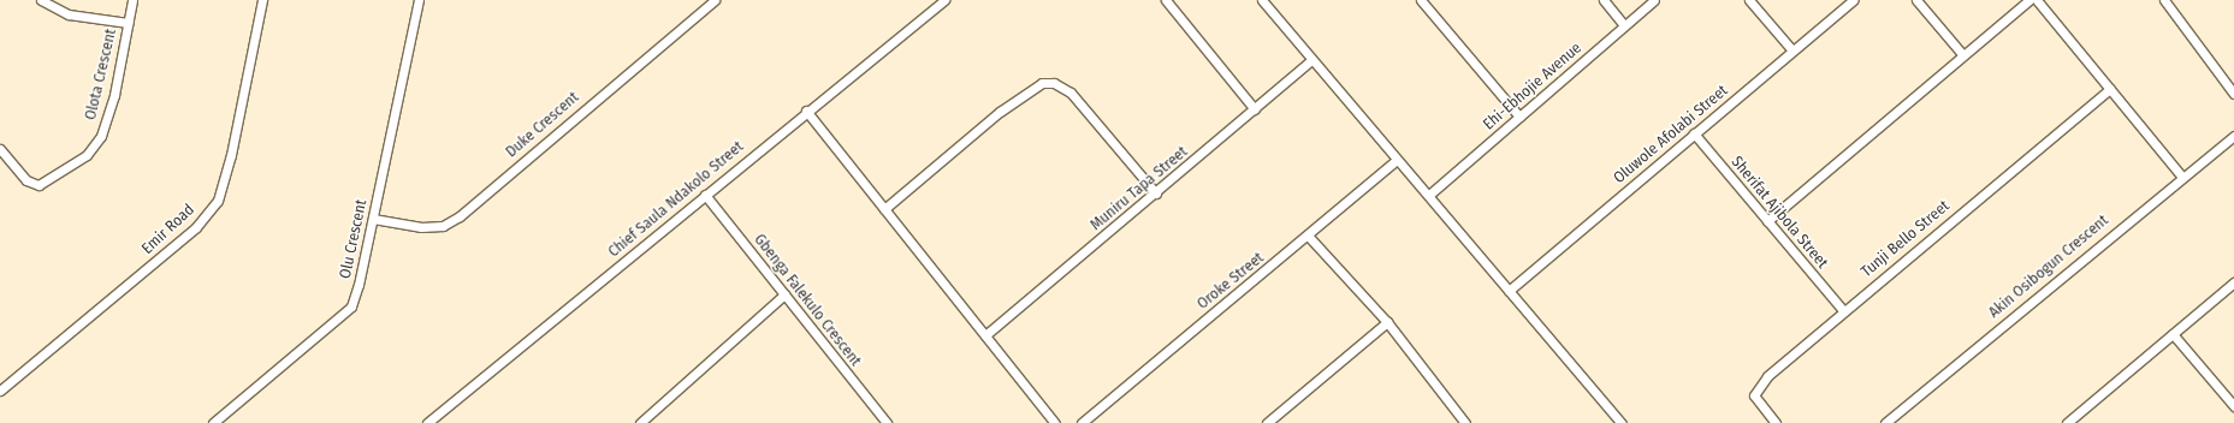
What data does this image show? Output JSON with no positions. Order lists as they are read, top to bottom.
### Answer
{
  "streets": {
    "street": [
      "Olota Crescent",
      "Ehi-Ebhojie Avenue",
      "Duke Crescent",
      "Oluwole Afolabi Street",
      "Muniru Tapa Street",
      "Chief Saula Ndakolo Street",
      "Sherifat Ajibola Street",
      "Emir Road",
      "Olu Crescent",
      "Tunji Bello Street",
      "Akin Osibogun Crescent",
      "Oroke Street",
      "Gbenga Falekulo Crescent"
    ]
  },
  "crossings": [
    ["Duke Crescent", "Olu Crescent"],
    ["Oluwole Afolabi Street", "Sherifat Ajibola Street"],
    ["Chief Saula Ndakolo Street", "Gbenga Falekulo Crescent"],
    ["Sherifat Ajibola Street", "Tunji Bello Street"]
  ]
}
